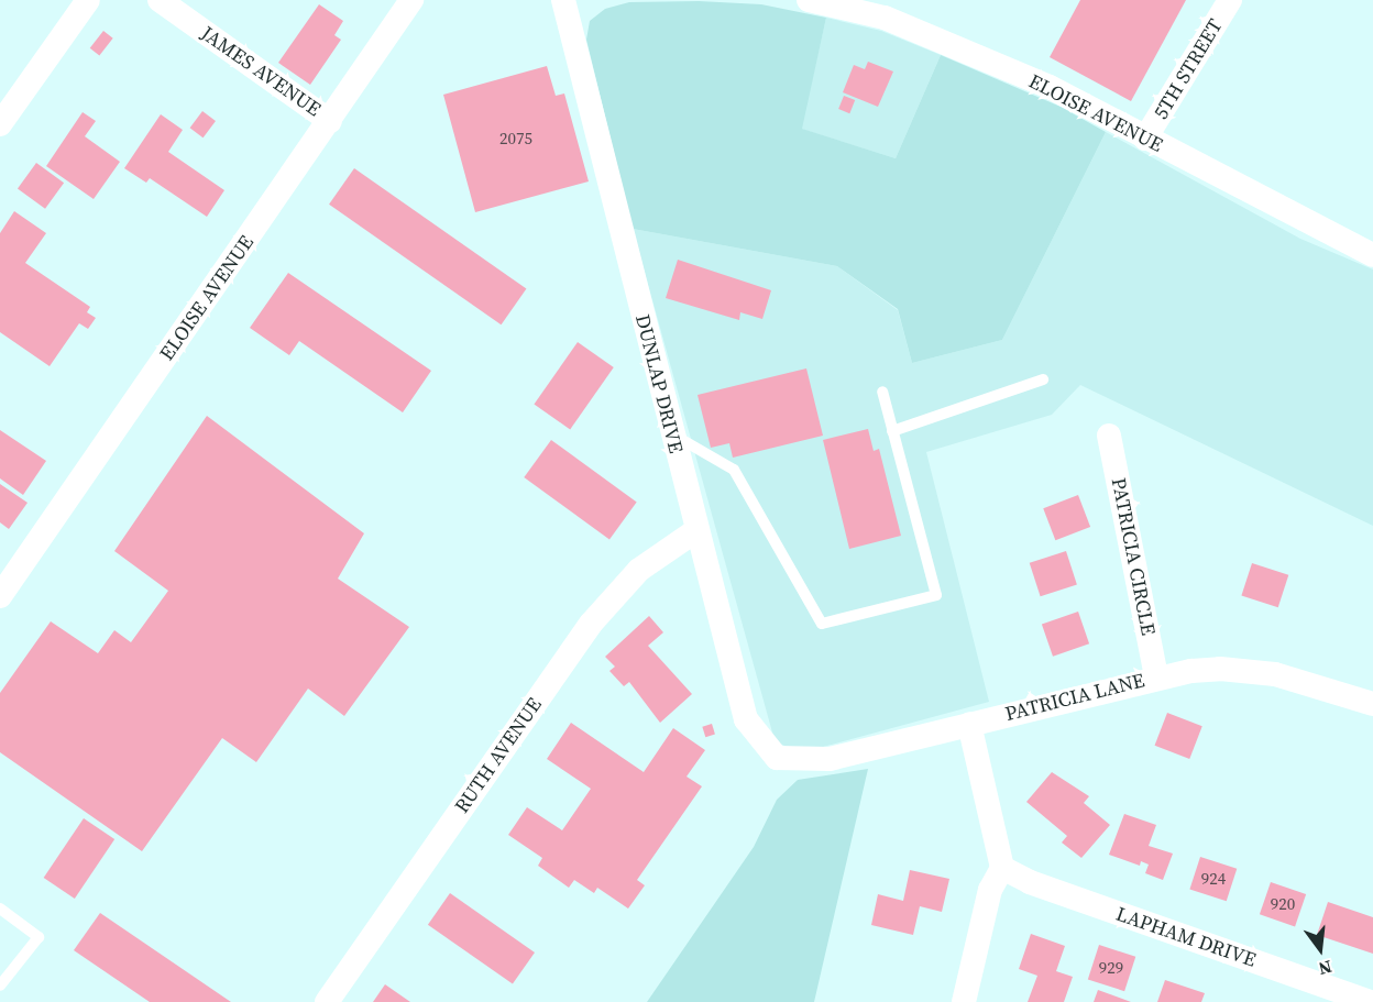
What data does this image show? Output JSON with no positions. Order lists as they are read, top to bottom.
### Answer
{
  "streets": {
    "street": [
      "5TH STREET",
      "JAMES AVENUE",
      "ELOISE AVENUE",
      "DUNLAP DRIVE",
      "PATRICIA CIRCLE",
      "PATRICIA LANE",
      "RUTH AVENUE",
      "LAPHAM DRIVE"
    ]
  },
  "crossings": [
    ["5TH STREET", "ELOISE AVENUE"],
    ["JAMES AVENUE", "ELOISE AVENUE"],
    ["DUNLAP DRIVE", "PATRICIA LANE"],
    ["DUNLAP DRIVE", "RUTH AVENUE"],
    ["PATRICIA CIRCLE", "PATRICIA LANE"]
  ],
  "house_numbers": [
    "2075",
    "924",
    "920",
    "929"
  ],
  "north": "bottom"
}
